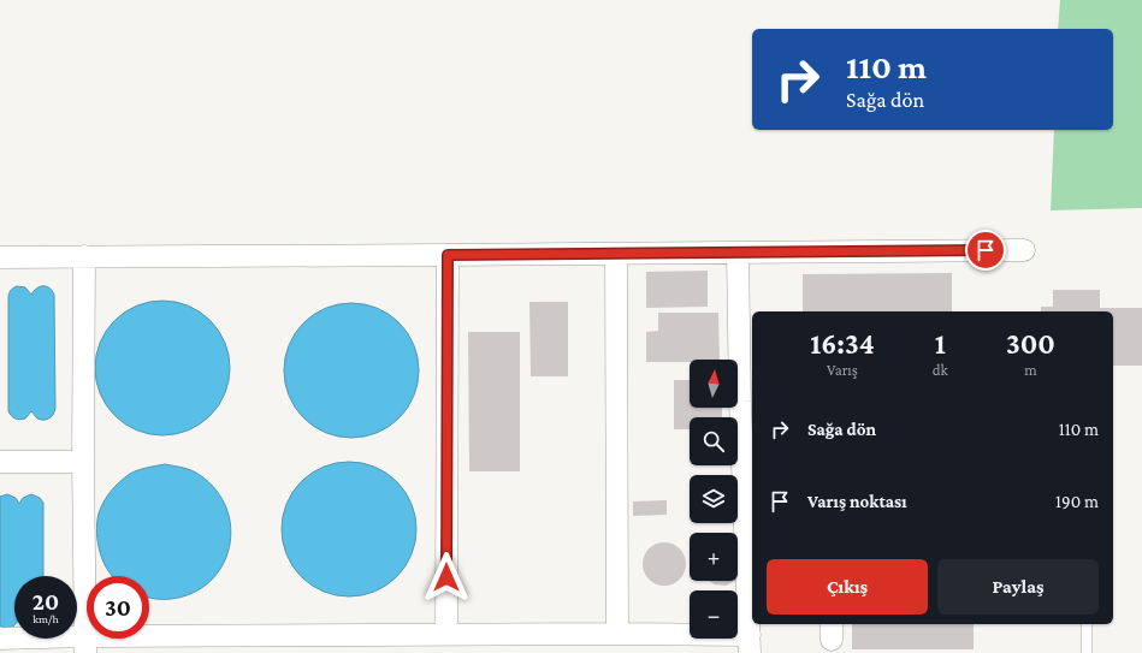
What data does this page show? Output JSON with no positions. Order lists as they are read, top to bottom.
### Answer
{
  "north": "top",
  "page": {
    "turn": ["110 m", "Sağa dön"],
    "eta": [
      "16:34",
      "Varış",
      "1",
      "dk",
      "300",
      "m"
    ],
    "map_buttons": ["+", "−"],
    "list": [
      {
        "name": "Sağa dön",
        "value": "110 m"
      },
      {
        "name": "Varış noktası",
        "value": "190 m"
      }
    ],
    "buttons": ["Çıkış", "Paylaş"],
    "speed": "20 km/h",
    "limit": "30"
  }
}
